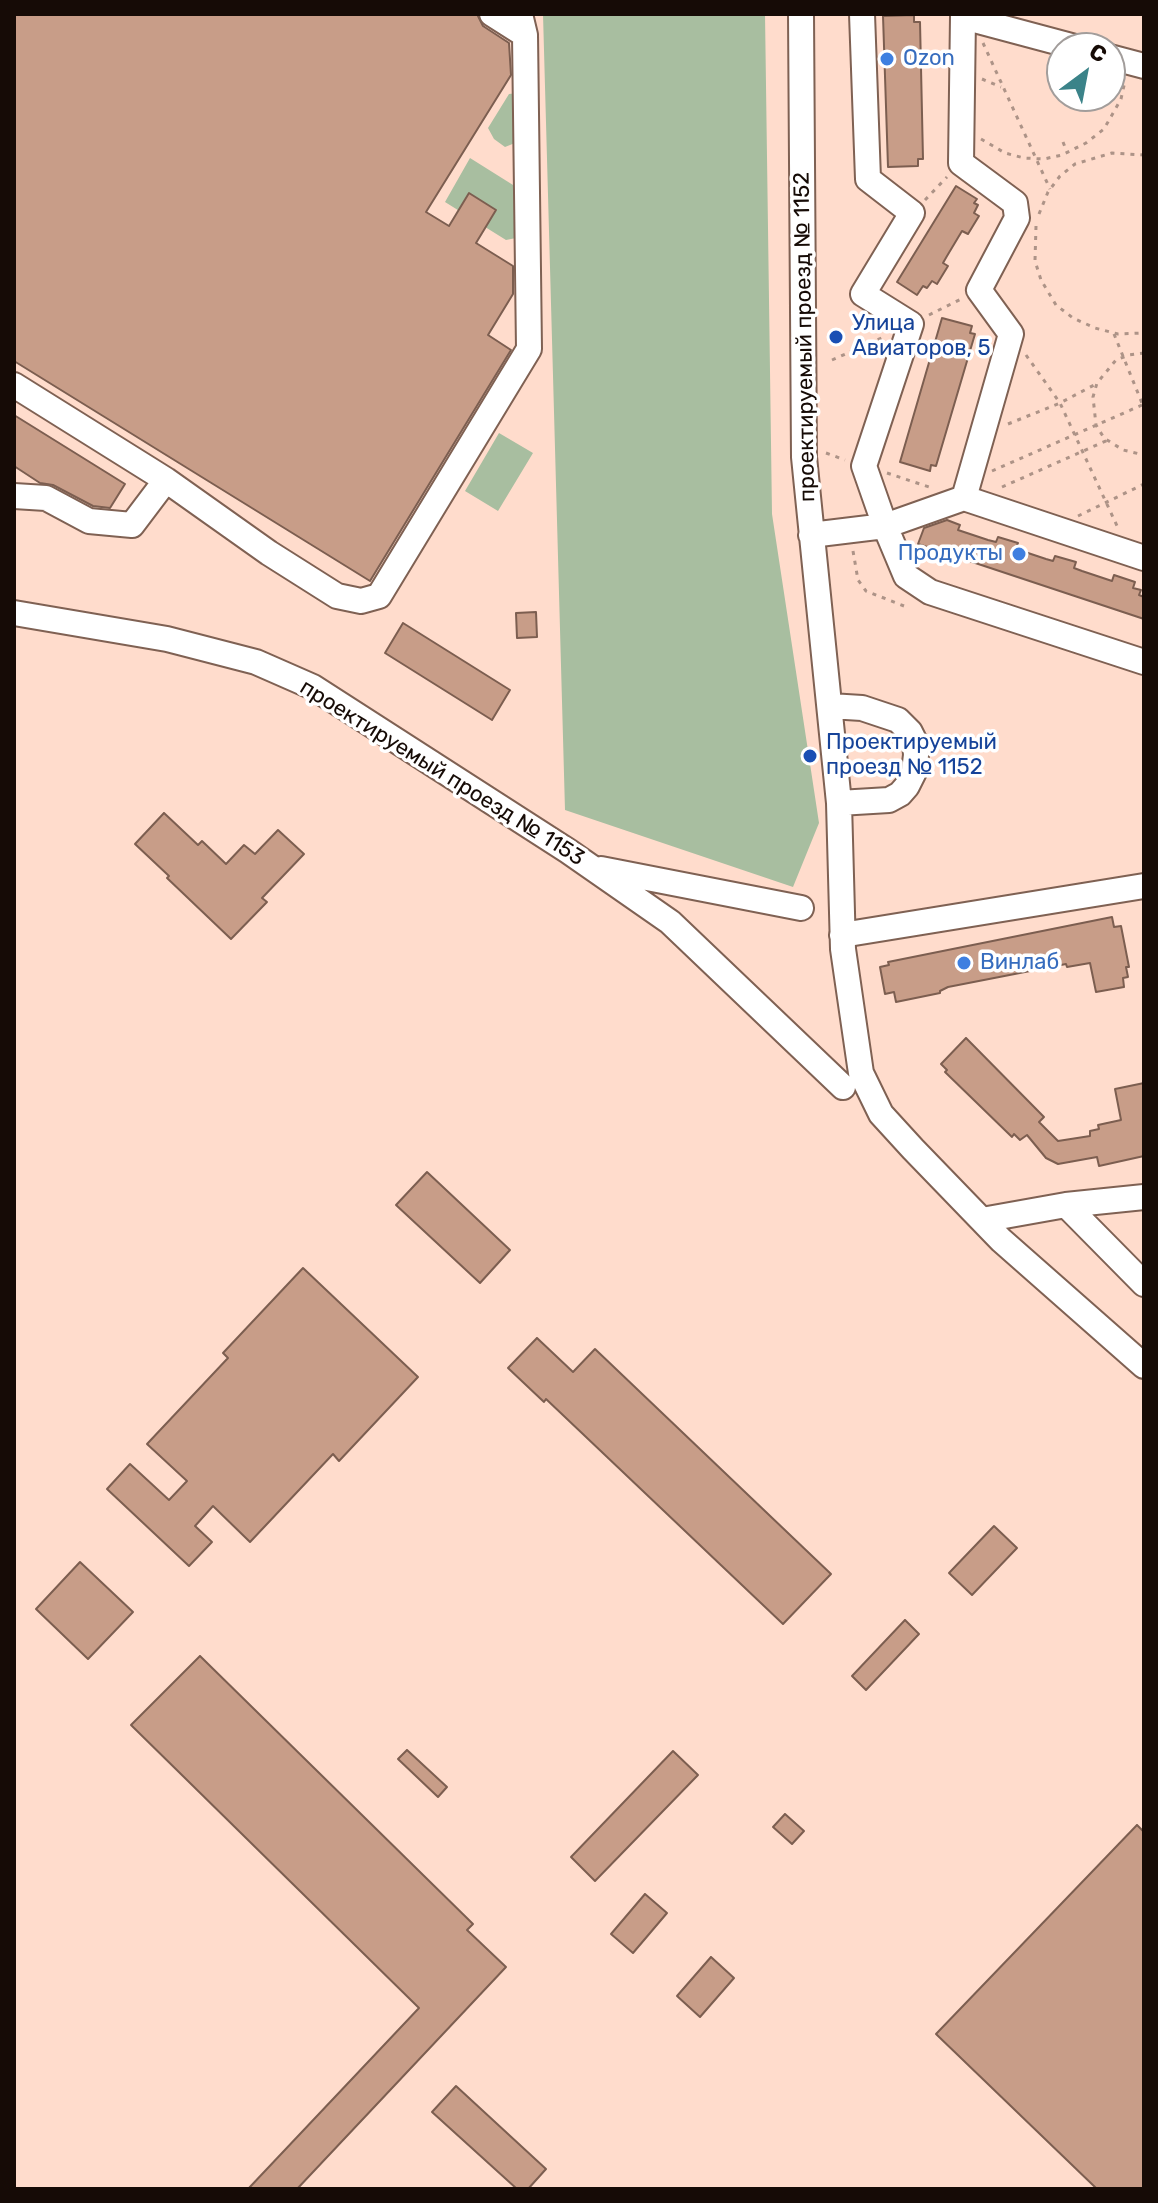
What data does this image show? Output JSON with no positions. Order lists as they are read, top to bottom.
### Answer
{
  "streets": {
    "street": ["проектируемый проезд № 1152", "проектируемый проезд № 1153"]
  },
  "places": [
    "Ozon",
    "Улица Авиаторов, 5",
    "Продукты",
    "Проектируемый проезд № 1152",
    "Винлаб"
  ],
  "north": "top right"
}
